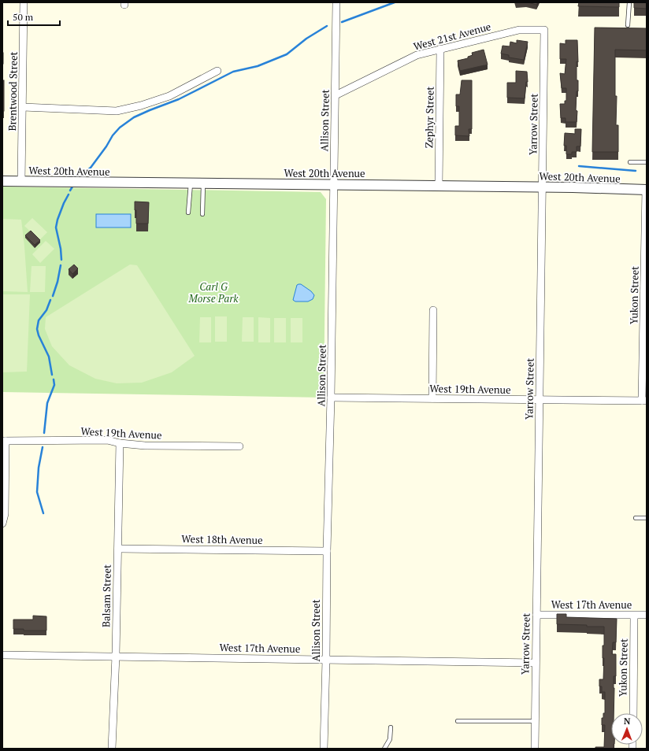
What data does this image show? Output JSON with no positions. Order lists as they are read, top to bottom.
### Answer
{
  "streets": {
    "street": [
      "West 21st Avenue",
      "Brentwood Street",
      "Zephyr Street",
      "Allison Street",
      "Yarrow Street",
      "West 20th Avenue",
      "Yukon Street",
      "West 19th Avenue",
      "West 18th Avenue",
      "Balsam Street",
      "West 17th Avenue"
    ]
  },
  "crossings": [
    ["West 21st Avenue", "Zephyr Street"],
    ["West 21st Avenue", "Allison Street"],
    ["West 21st Avenue", "Yarrow Street"],
    ["Brentwood Street", "West 20th Avenue"],
    ["Zephyr Street", "West 20th Avenue"],
    ["Allison Street", "West 20th Avenue"],
    ["Allison Street", "West 19th Avenue"],
    ["Allison Street", "West 18th Avenue"],
    ["Allison Street", "West 17th Avenue"],
    ["Yarrow Street", "West 20th Avenue"],
    ["Yarrow Street", "West 19th Avenue"],
    ["Yarrow Street", "West 17th Avenue"],
    ["West 20th Avenue", "Yukon Street"],
    ["Yukon Street", "West 19th Avenue"],
    ["Yukon Street", "West 17th Avenue"],
    ["West 19th Avenue", "Balsam Street"],
    ["West 18th Avenue", "Balsam Street"],
    ["Balsam Street", "West 17th Avenue"]
  ],
  "parks": ["Carl G Morse Park"],
  "scale_bar": "50 m",
  "north": "top"
}
